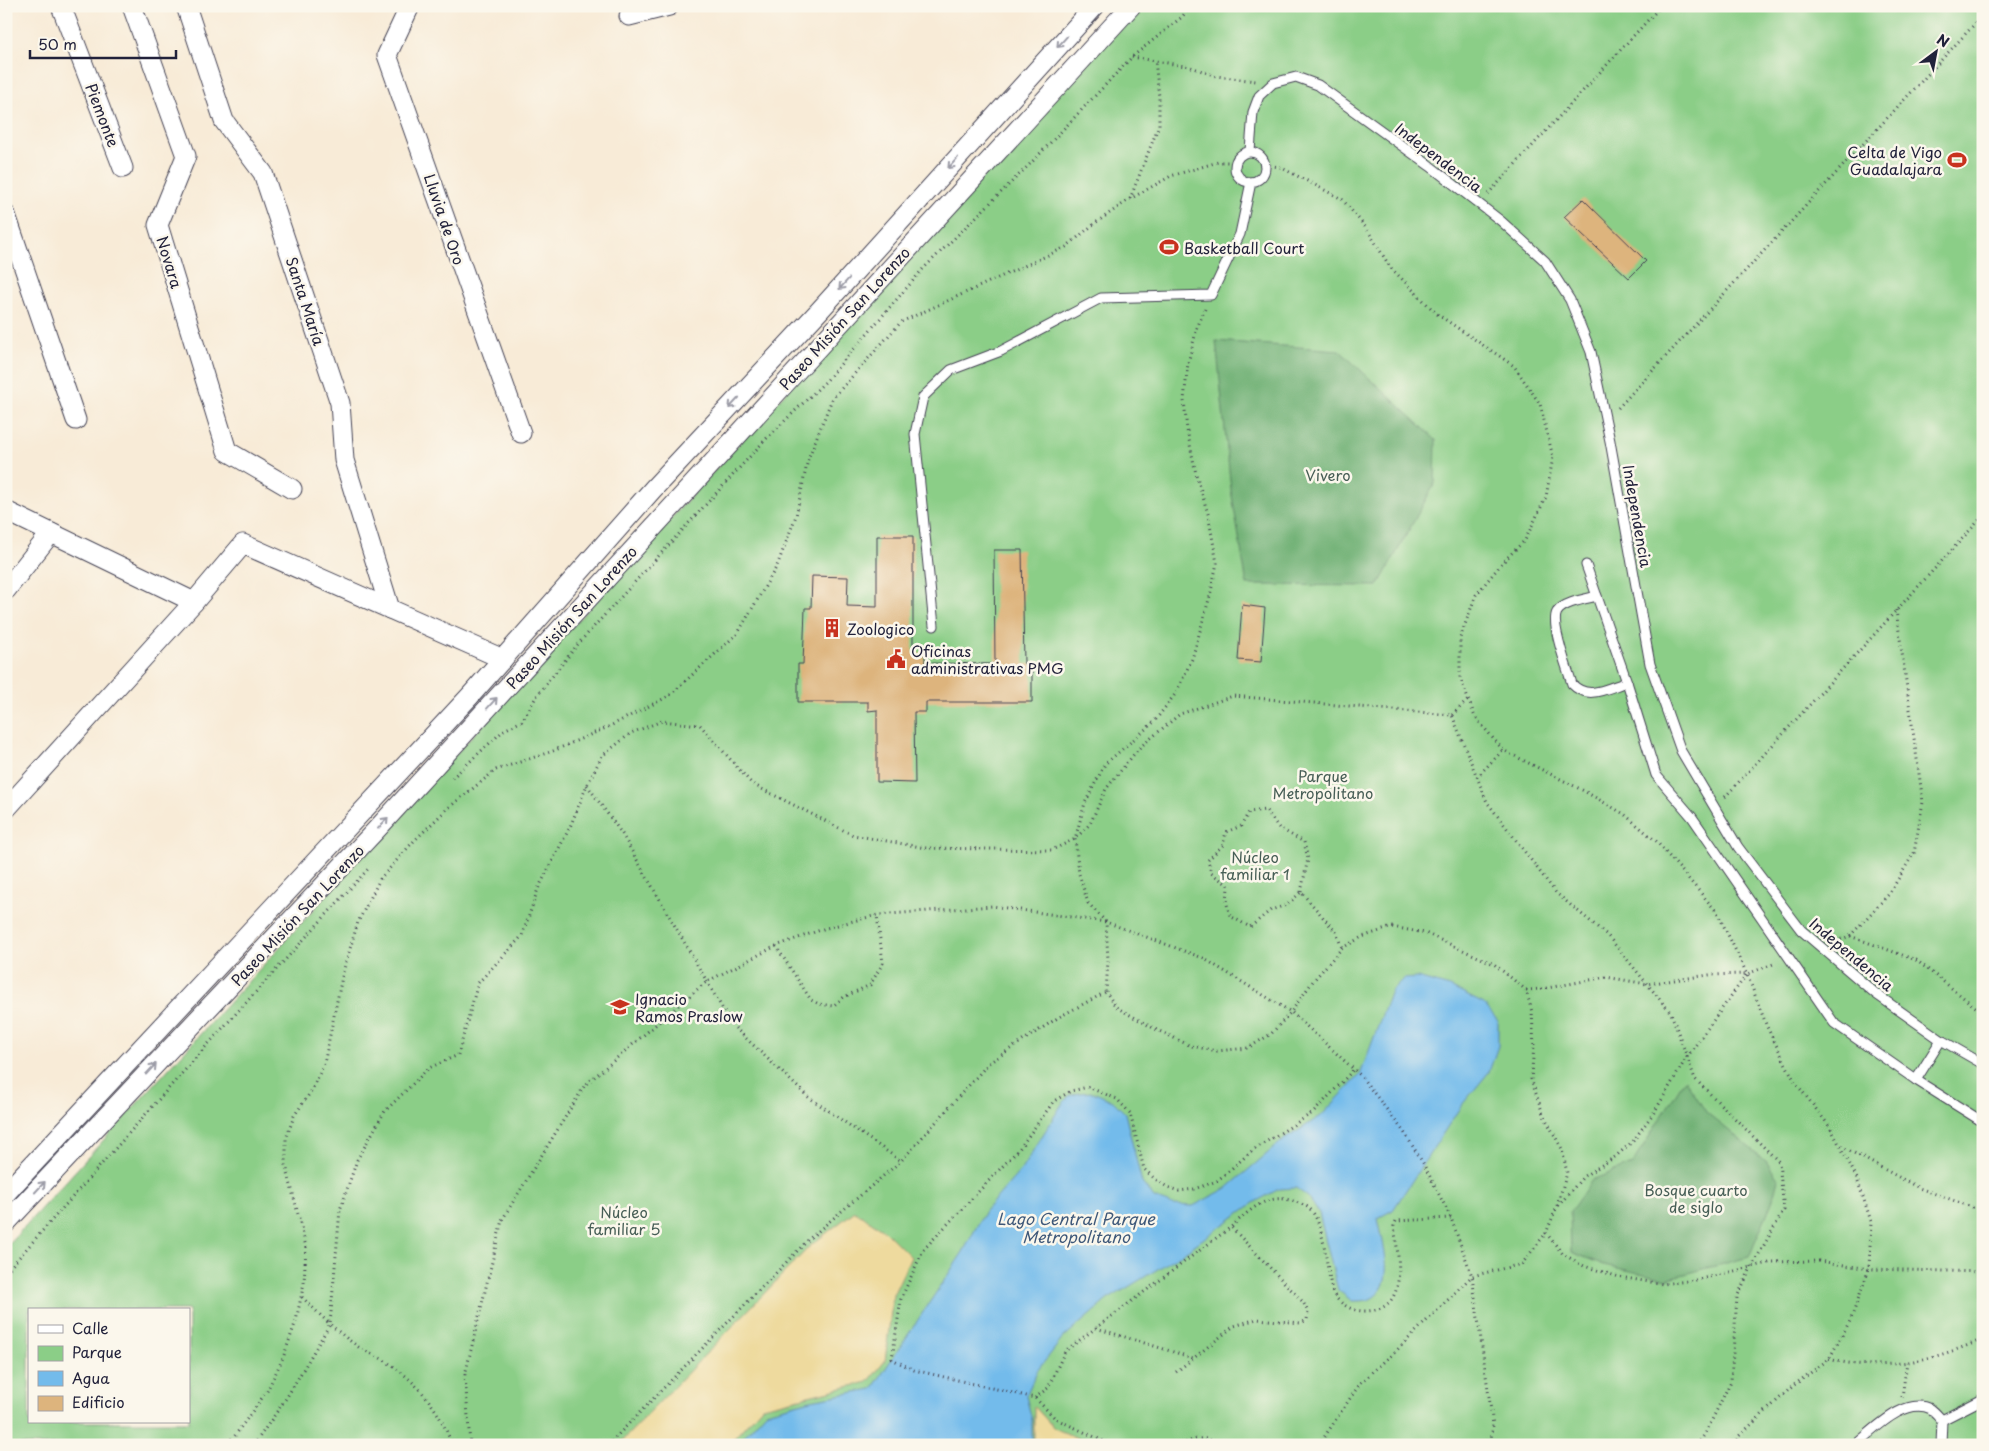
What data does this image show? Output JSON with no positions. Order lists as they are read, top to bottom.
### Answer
{
  "streets": {
    "street": [
      "Piemonte",
      "Lluvia de Oro",
      "Novara",
      "Santa María",
      "Paseo Misión San Lorenzo"
    ],
    "lane": ["Independencia"]
  },
  "water": ["Lago Central Parque Metropolitano"],
  "parks": [
    "Vivero",
    "Parque Metropolitano",
    "Núcleo familiar 1",
    "Bosque cuarto de siglo",
    "Núcleo familiar 5"
  ],
  "places": {
    "sports": ["Celta de Vigo Guadalajara", "Basketball Court"],
    "building": ["Zoologico"],
    "public building": ["Oficinas administrativas PMG"],
    "school or university": ["Ignacio Ramos Praslow"]
  },
  "legend": [
    "Calle",
    "Parque",
    "Agua",
    "Edificio"
  ],
  "scale_bar": "50 m",
  "north": "top right"
}
